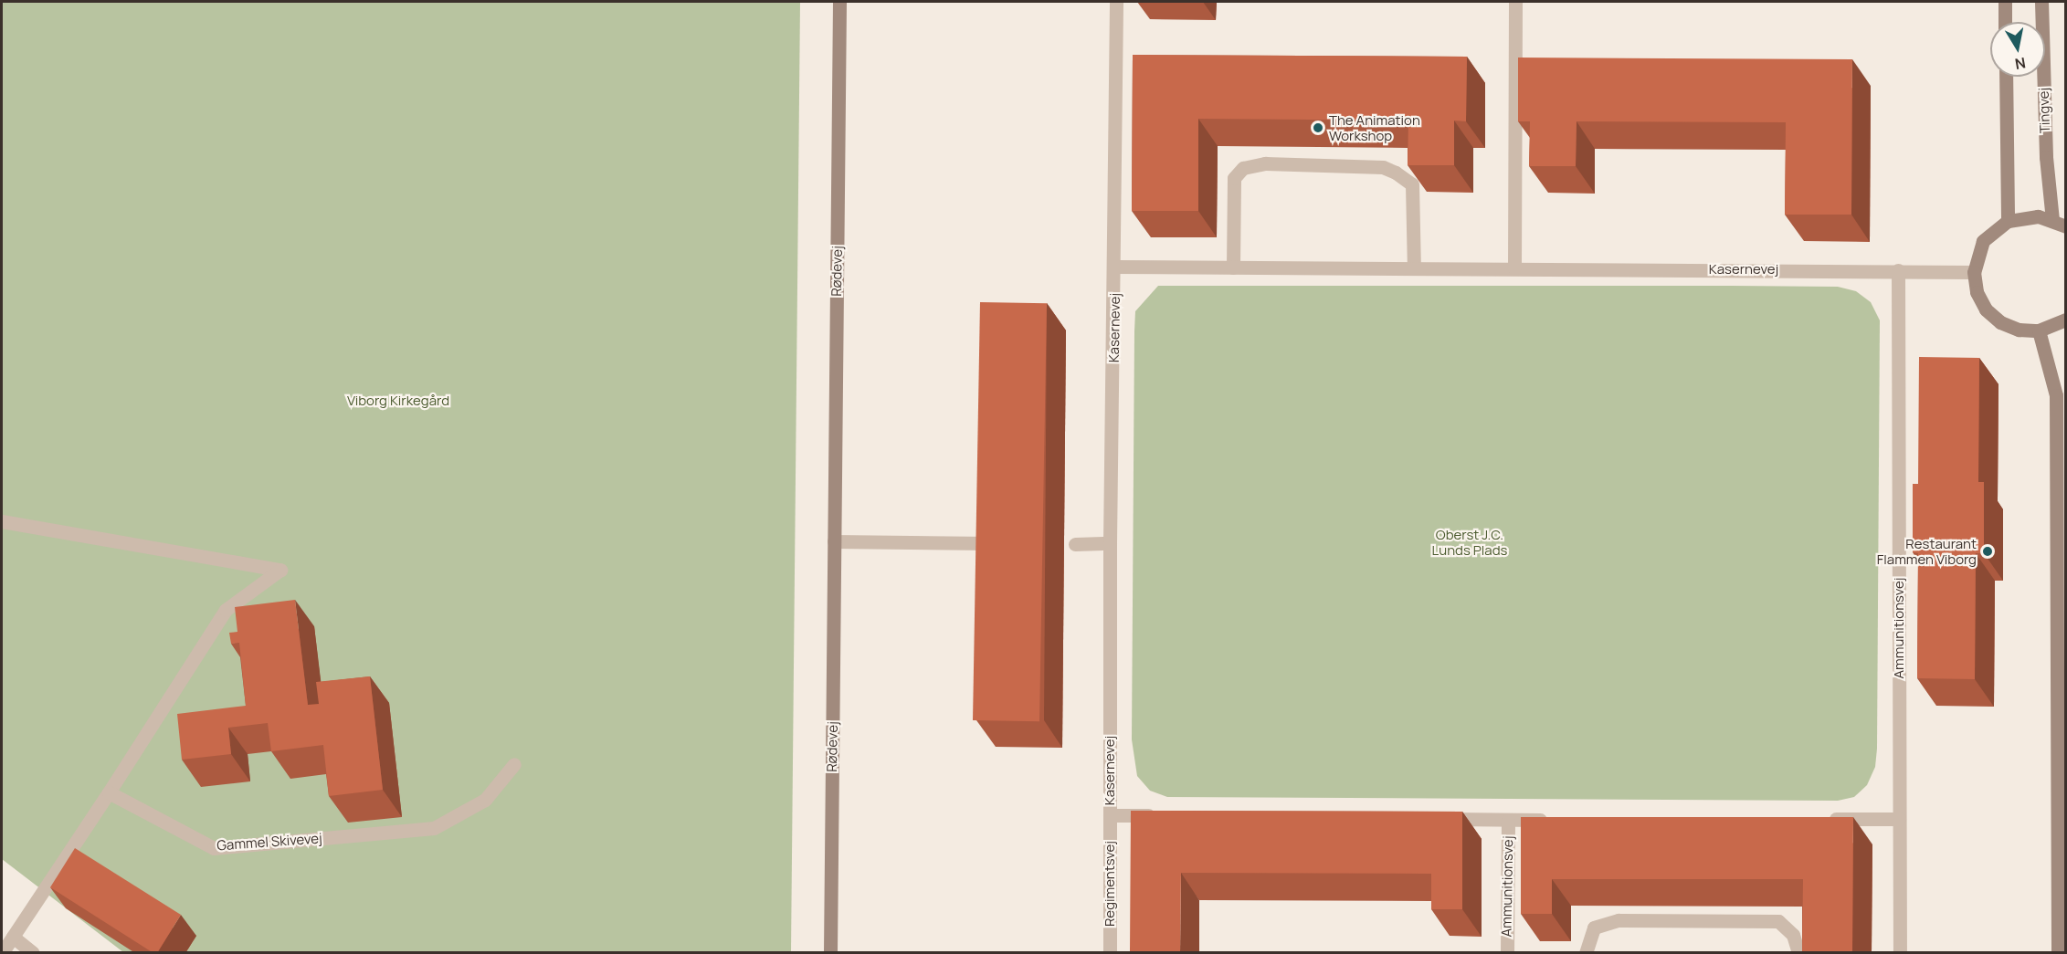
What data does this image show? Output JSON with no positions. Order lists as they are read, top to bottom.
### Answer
{
  "streets": {
    "street": [
      "Tingvej",
      "Kasernevej",
      "Rødevej",
      "Ammunitionsvej",
      "Gammel Skivevej",
      "Regimentsvej"
    ]
  },
  "crossings": [
    ["Kasernevej", "Ammunitionsvej"],
    ["Kasernevej", "Regimentsvej"]
  ],
  "parks": ["Viborg Kirkegård", "Oberst J.C. Lunds Plads"],
  "places": ["The Animation Workshop", "Restaurant Flammen Viborg"],
  "north": "bottom"
}
